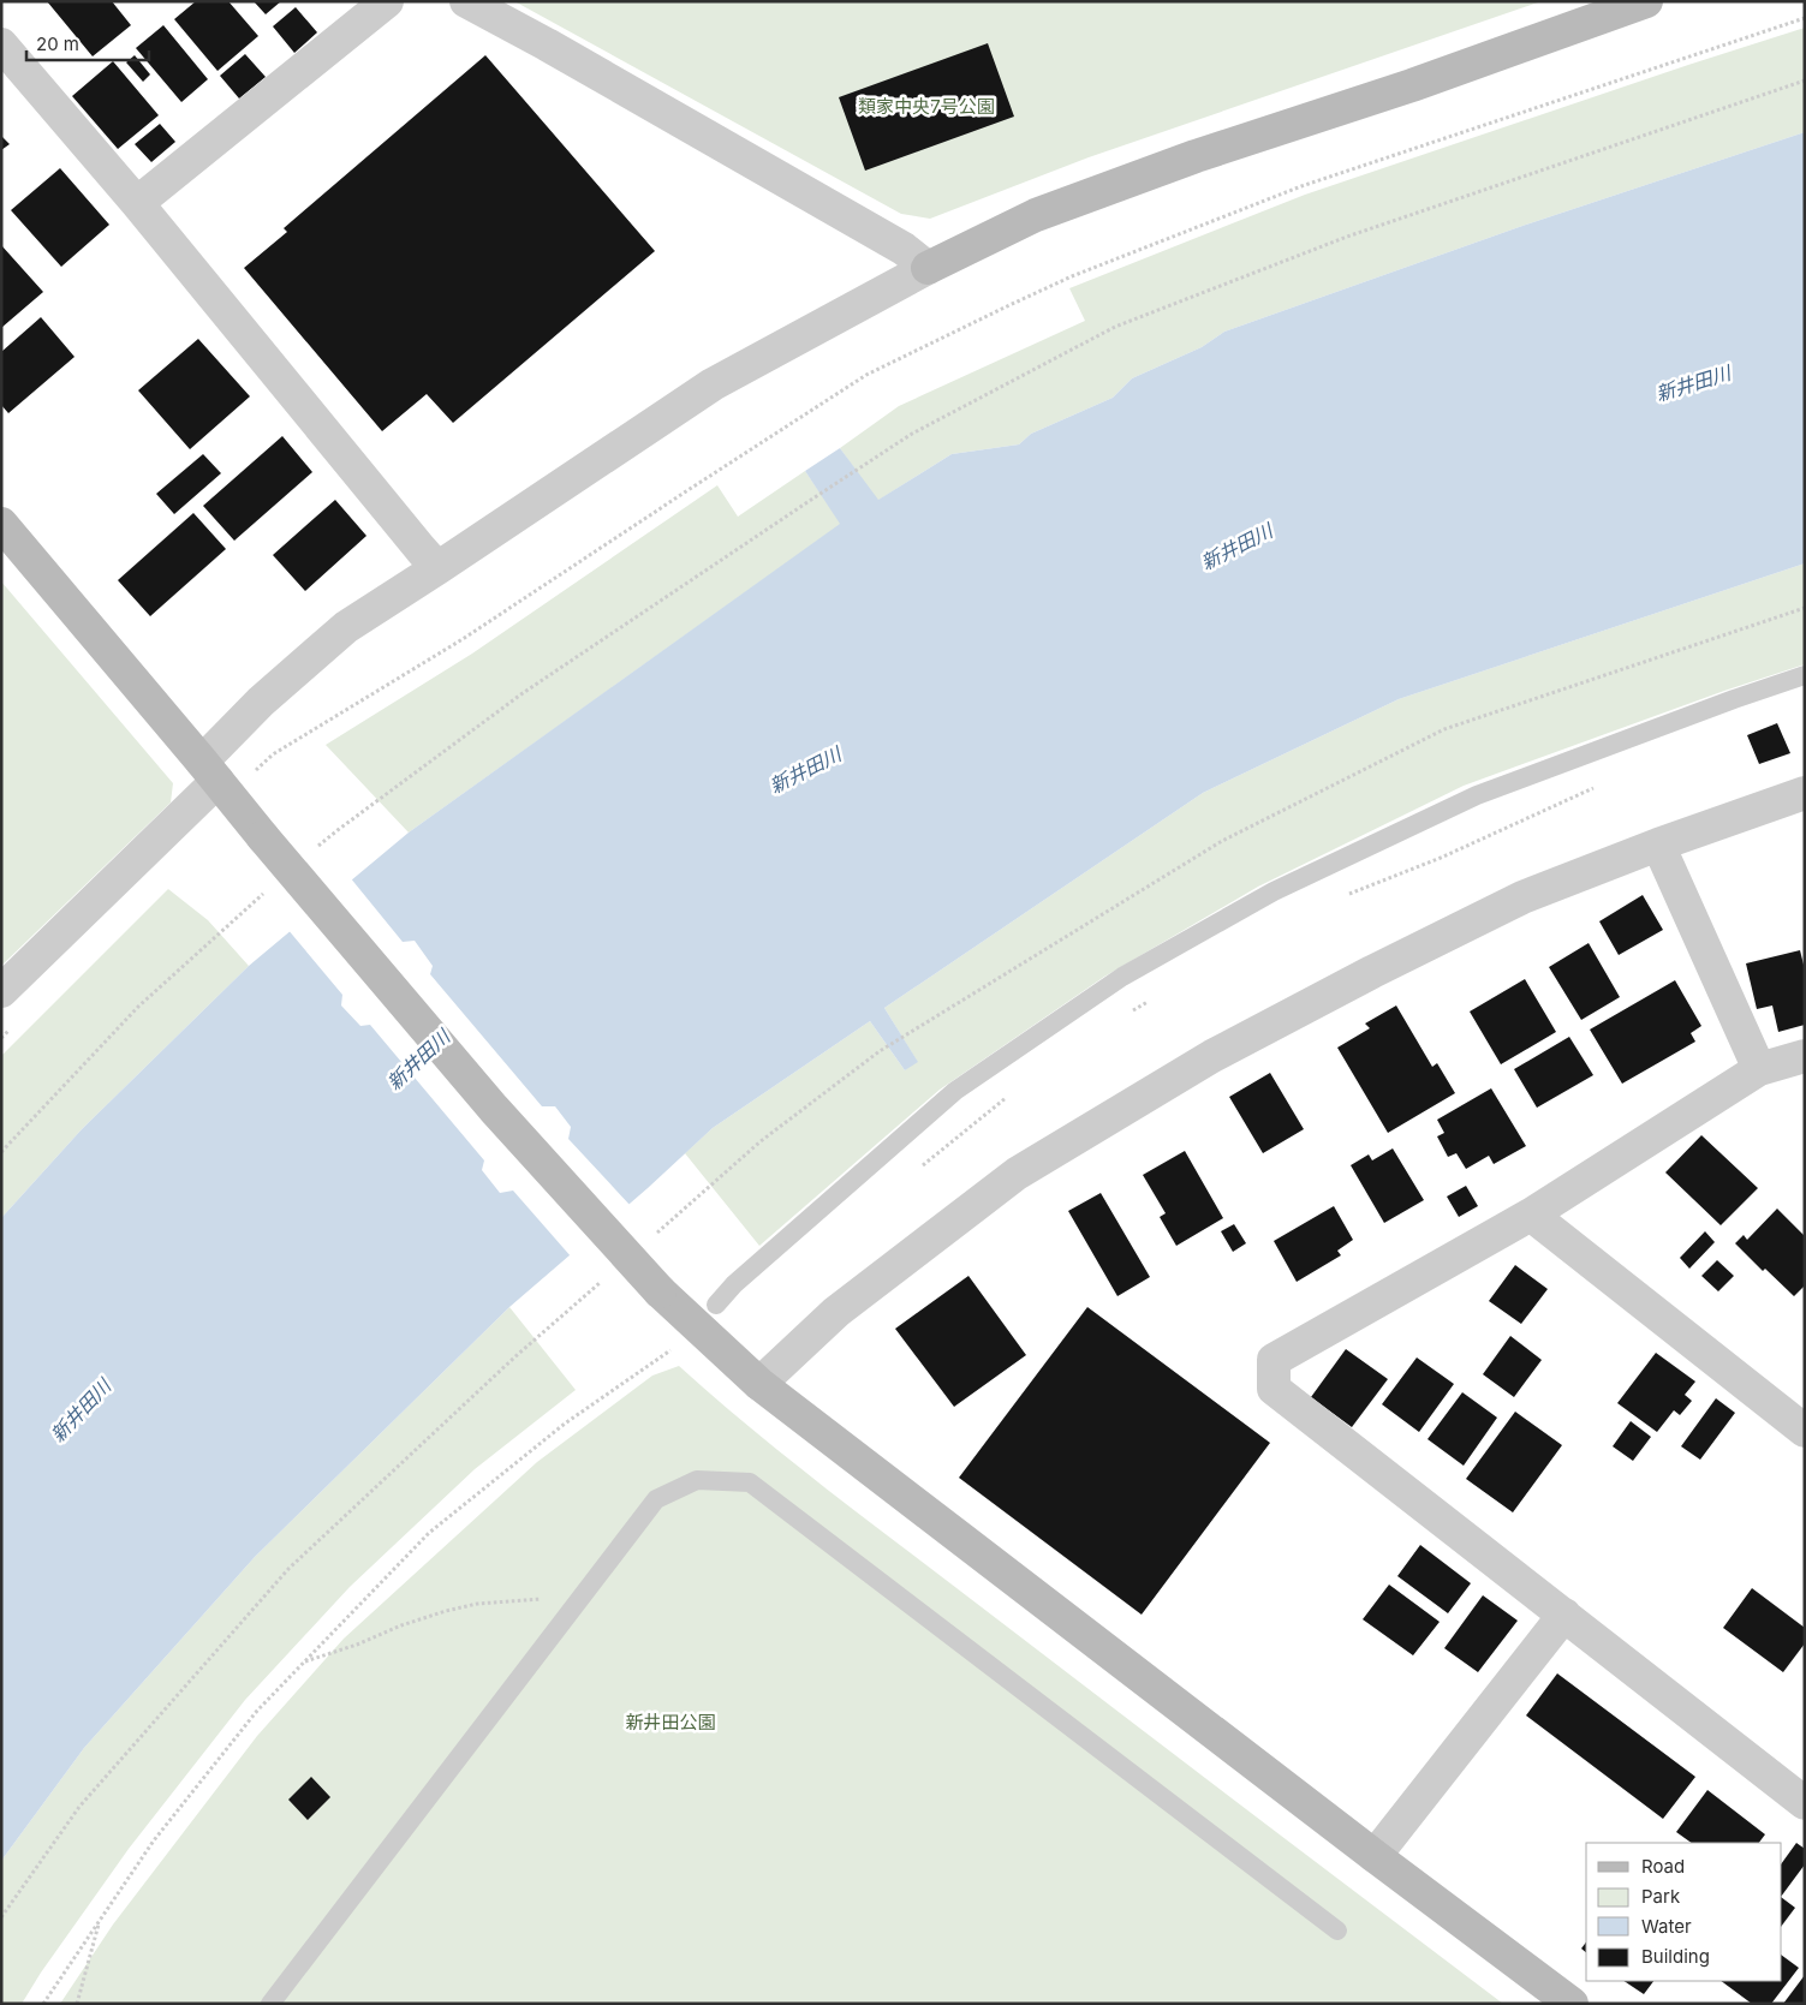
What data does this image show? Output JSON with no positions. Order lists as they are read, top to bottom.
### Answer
{
  "water": ["新井田川"],
  "parks": ["類家中央7号公園", "新井田公園"],
  "legend": [
    "Road",
    "Park",
    "Water",
    "Building"
  ],
  "scale_bar": "20 m"
}
